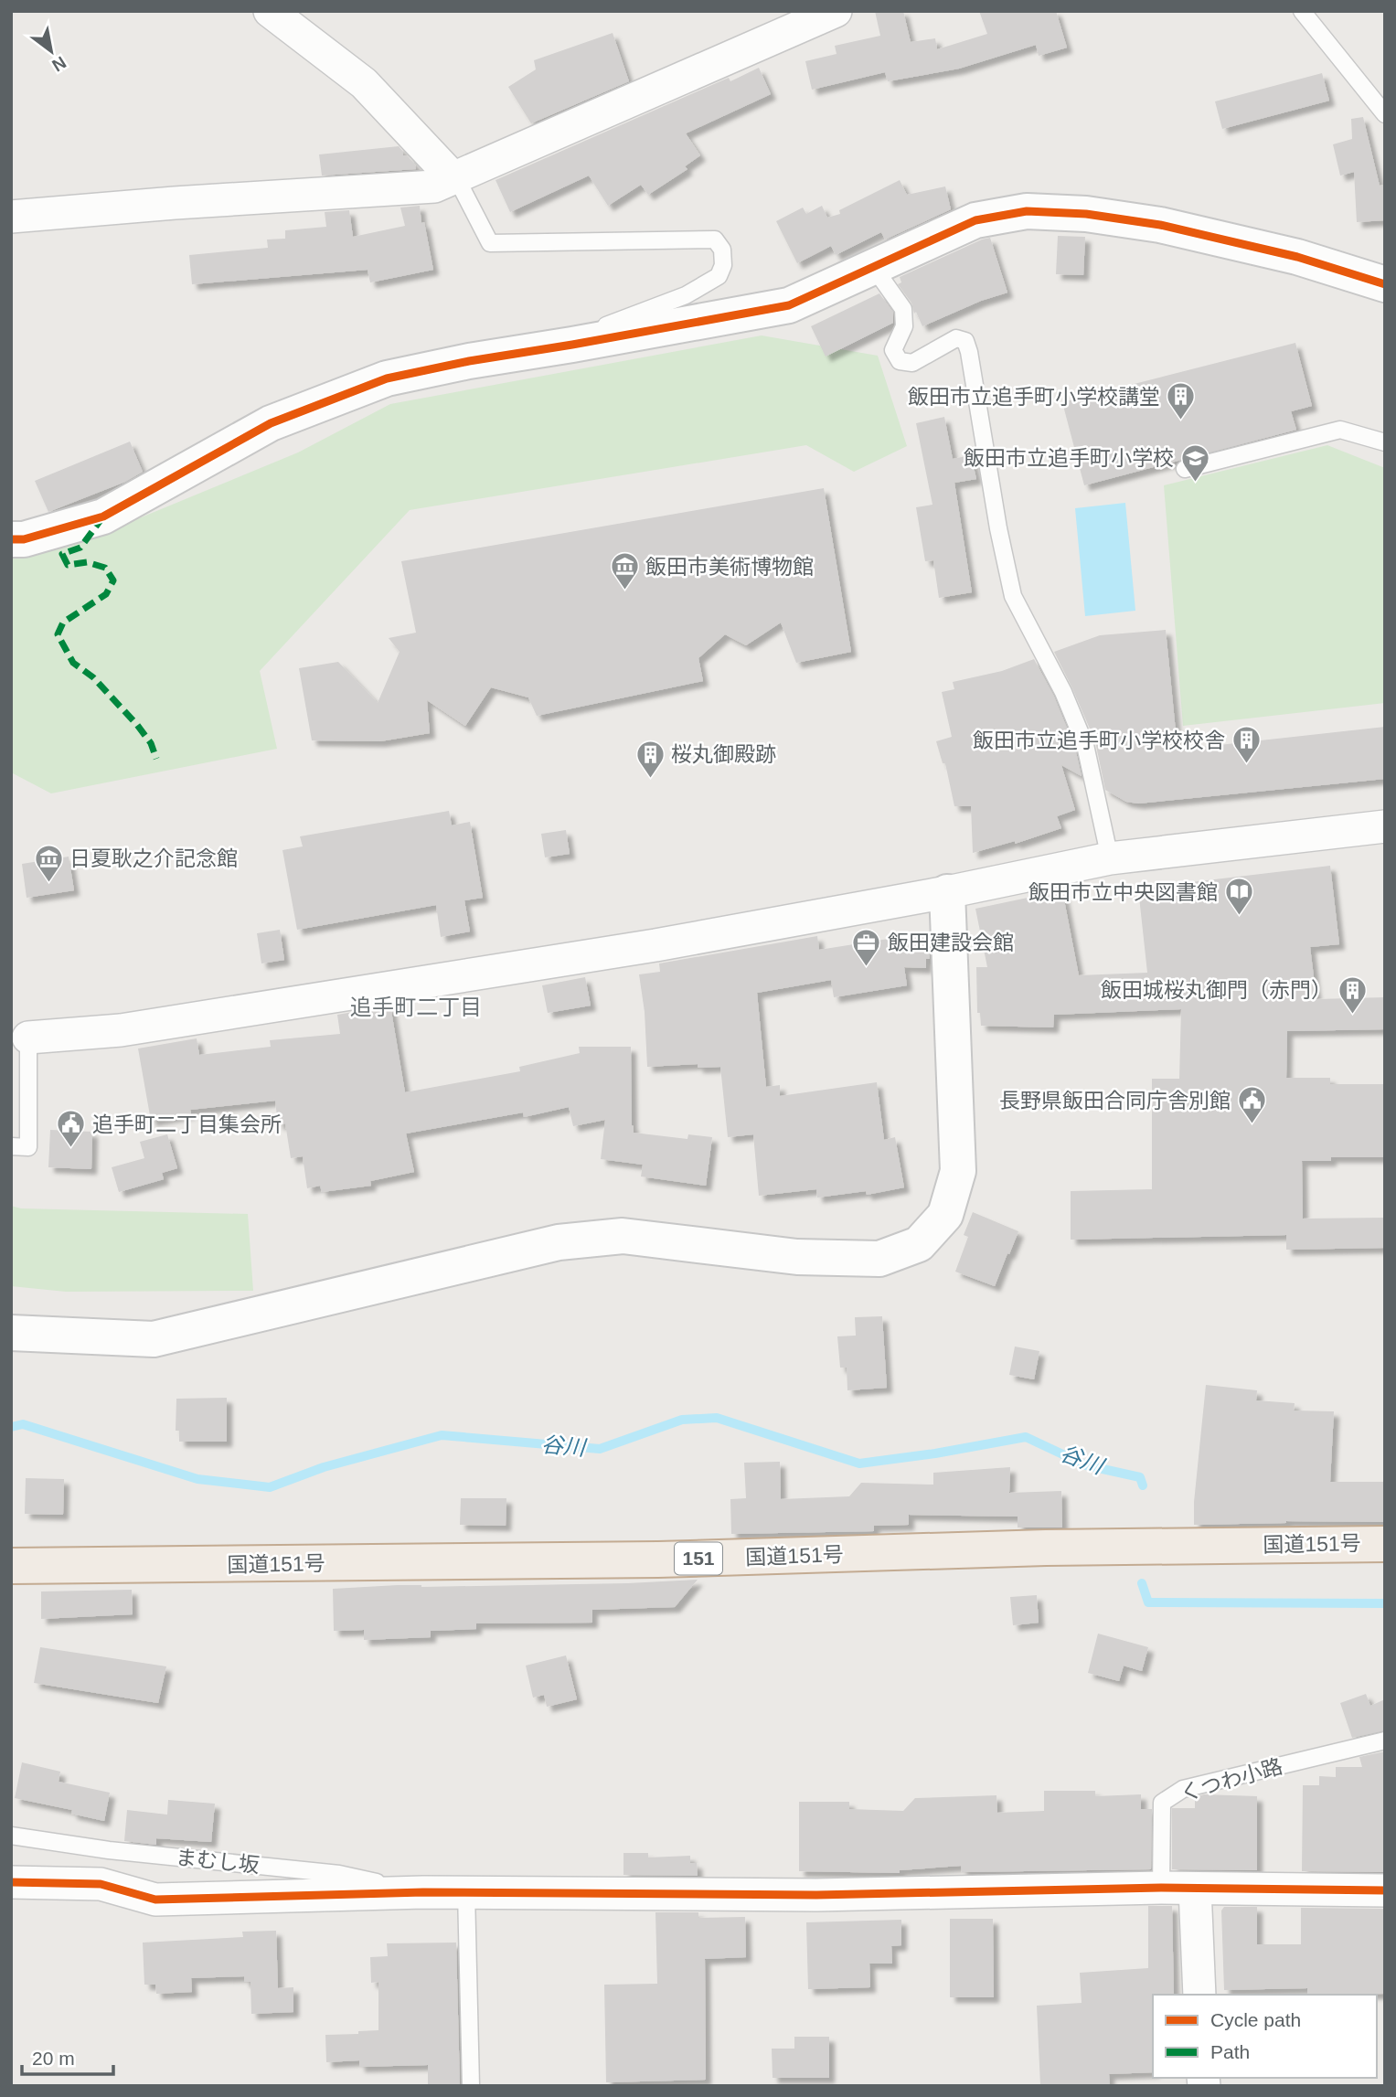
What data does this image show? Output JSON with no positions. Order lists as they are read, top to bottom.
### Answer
{
  "streets": {
    "highway": ["国道151号", "151"],
    "lane": ["くつわ小路", "まむし坂"]
  },
  "districts": ["追手町二丁目"],
  "water": ["谷川"],
  "places": {
    "building": [
      "飯田市立追手町小学校講堂",
      "飯田市立追手町小学校校舎",
      "桜丸御殿跡",
      "飯田城桜丸御門（赤門）"
    ],
    "school or university": ["飯田市立追手町小学校"],
    "museum": ["飯田市美術博物館", "日夏耿之介記念館"],
    "library": ["飯田市立中央図書館"],
    "office": ["飯田建設会館"],
    "public building": ["長野県飯田合同庁舎別館", "追手町二丁目集会所"]
  },
  "legend": ["Cycle path", "Path"],
  "scale_bar": "20 m",
  "north": "bottom right"
}
